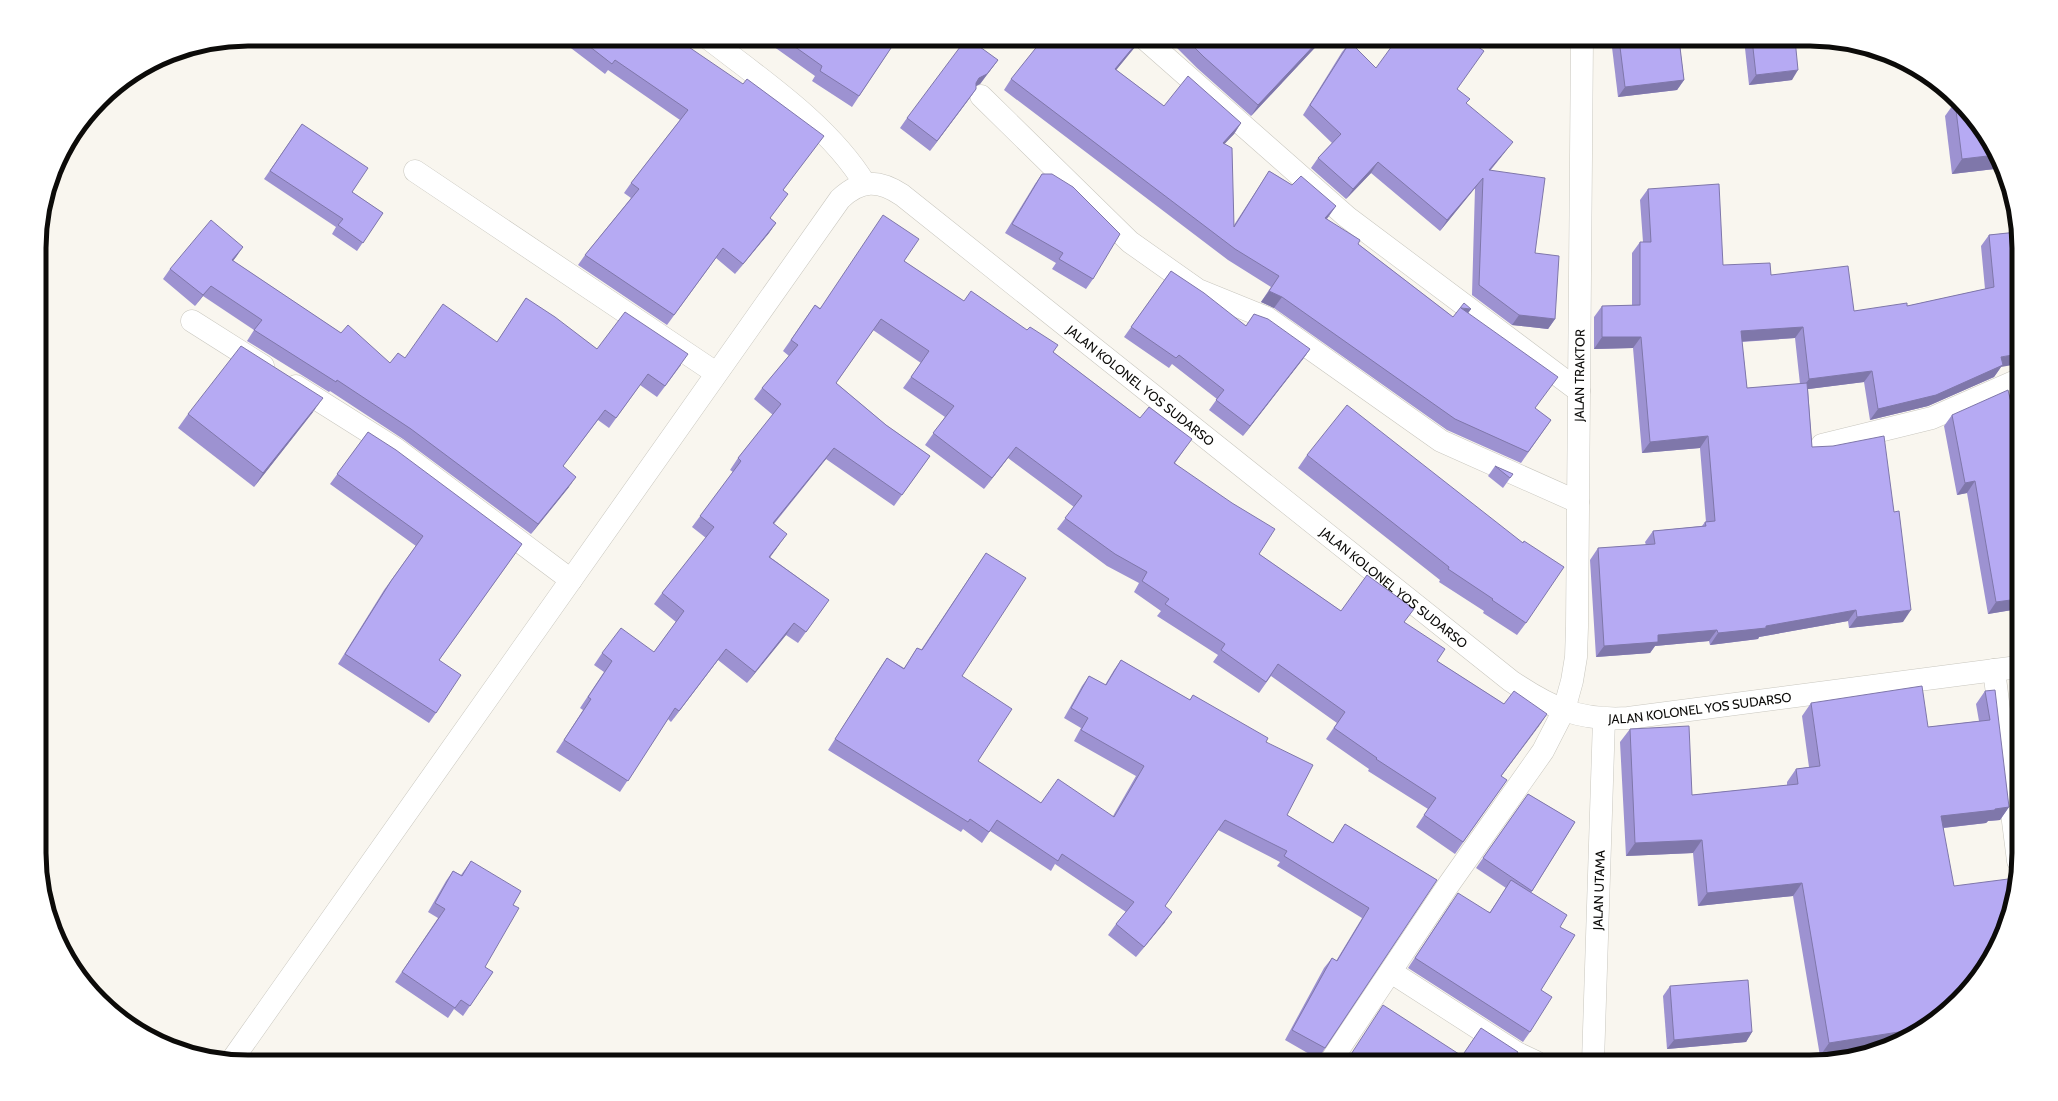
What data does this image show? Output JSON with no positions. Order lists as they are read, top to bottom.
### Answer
{
  "streets": {
    "street": ["JALAN TRAKTOR", "JALAN KOLONEL YOS SUDARSO", "JALAN UTAMA"]
  },
  "crossings": [
    ["JALAN TRAKTOR", "JALAN KOLONEL YOS SUDARSO"],
    ["JALAN KOLONEL YOS SUDARSO", "JALAN UTAMA"]
  ]
}
